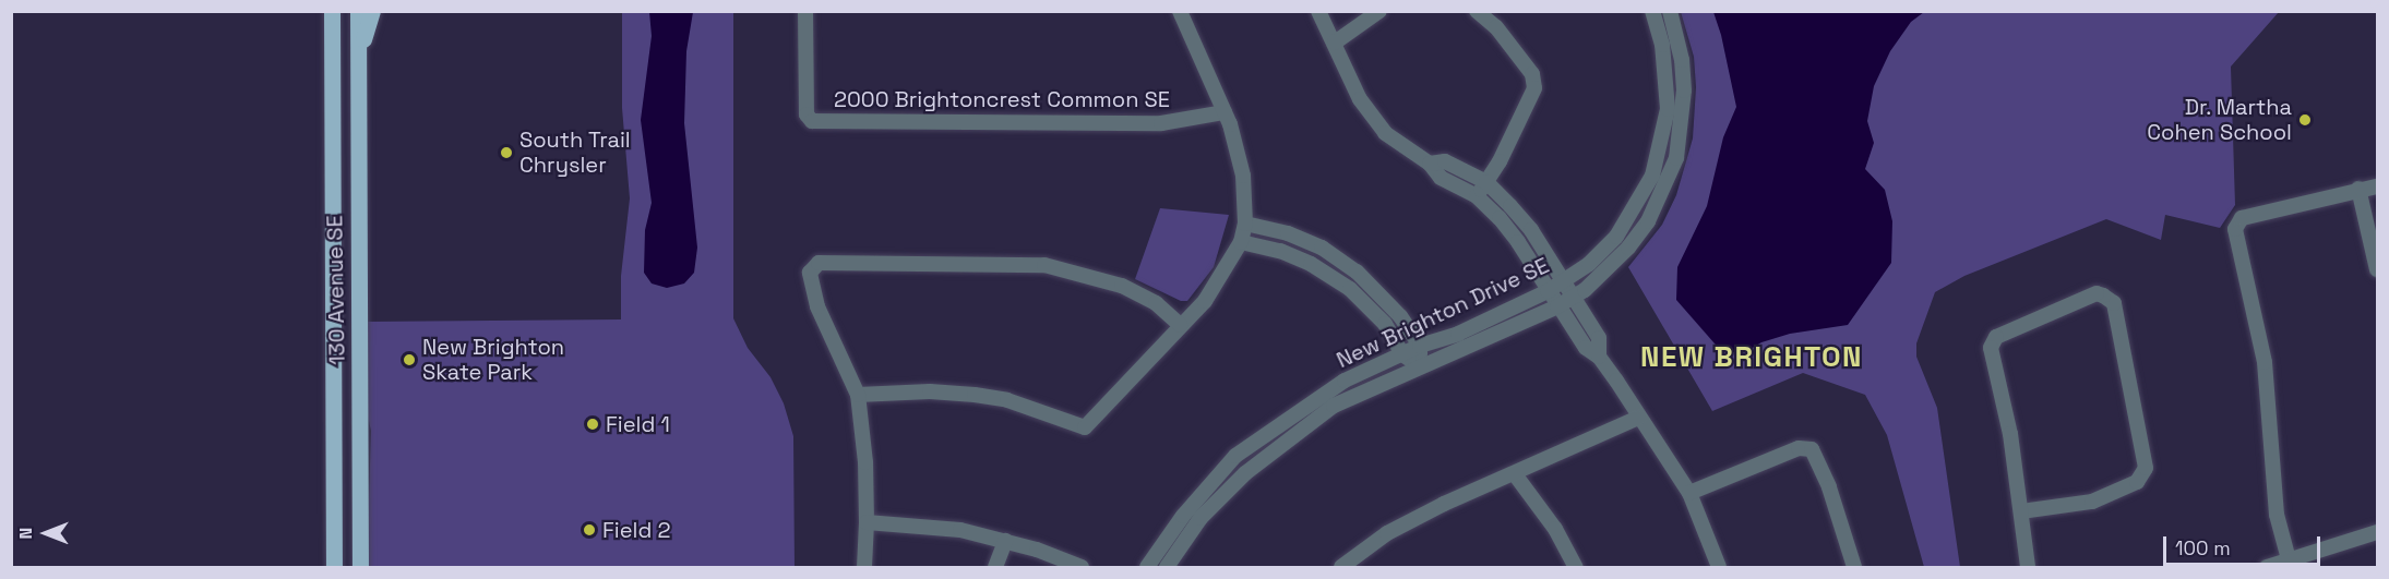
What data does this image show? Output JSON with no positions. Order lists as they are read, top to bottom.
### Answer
{
  "streets": {
    "main road": ["130 Avenue SE"],
    "street": ["2000 Brightoncrest Common SE", "New Brighton Drive SE"]
  },
  "districts": ["NEW BRIGHTON"],
  "places": [
    "Dr. Martha Cohen School",
    "South Trail Chrysler",
    "New Brighton Skate Park",
    "Field 1",
    "Field 2"
  ],
  "scale_bar": "100 m",
  "north": "left"
}
